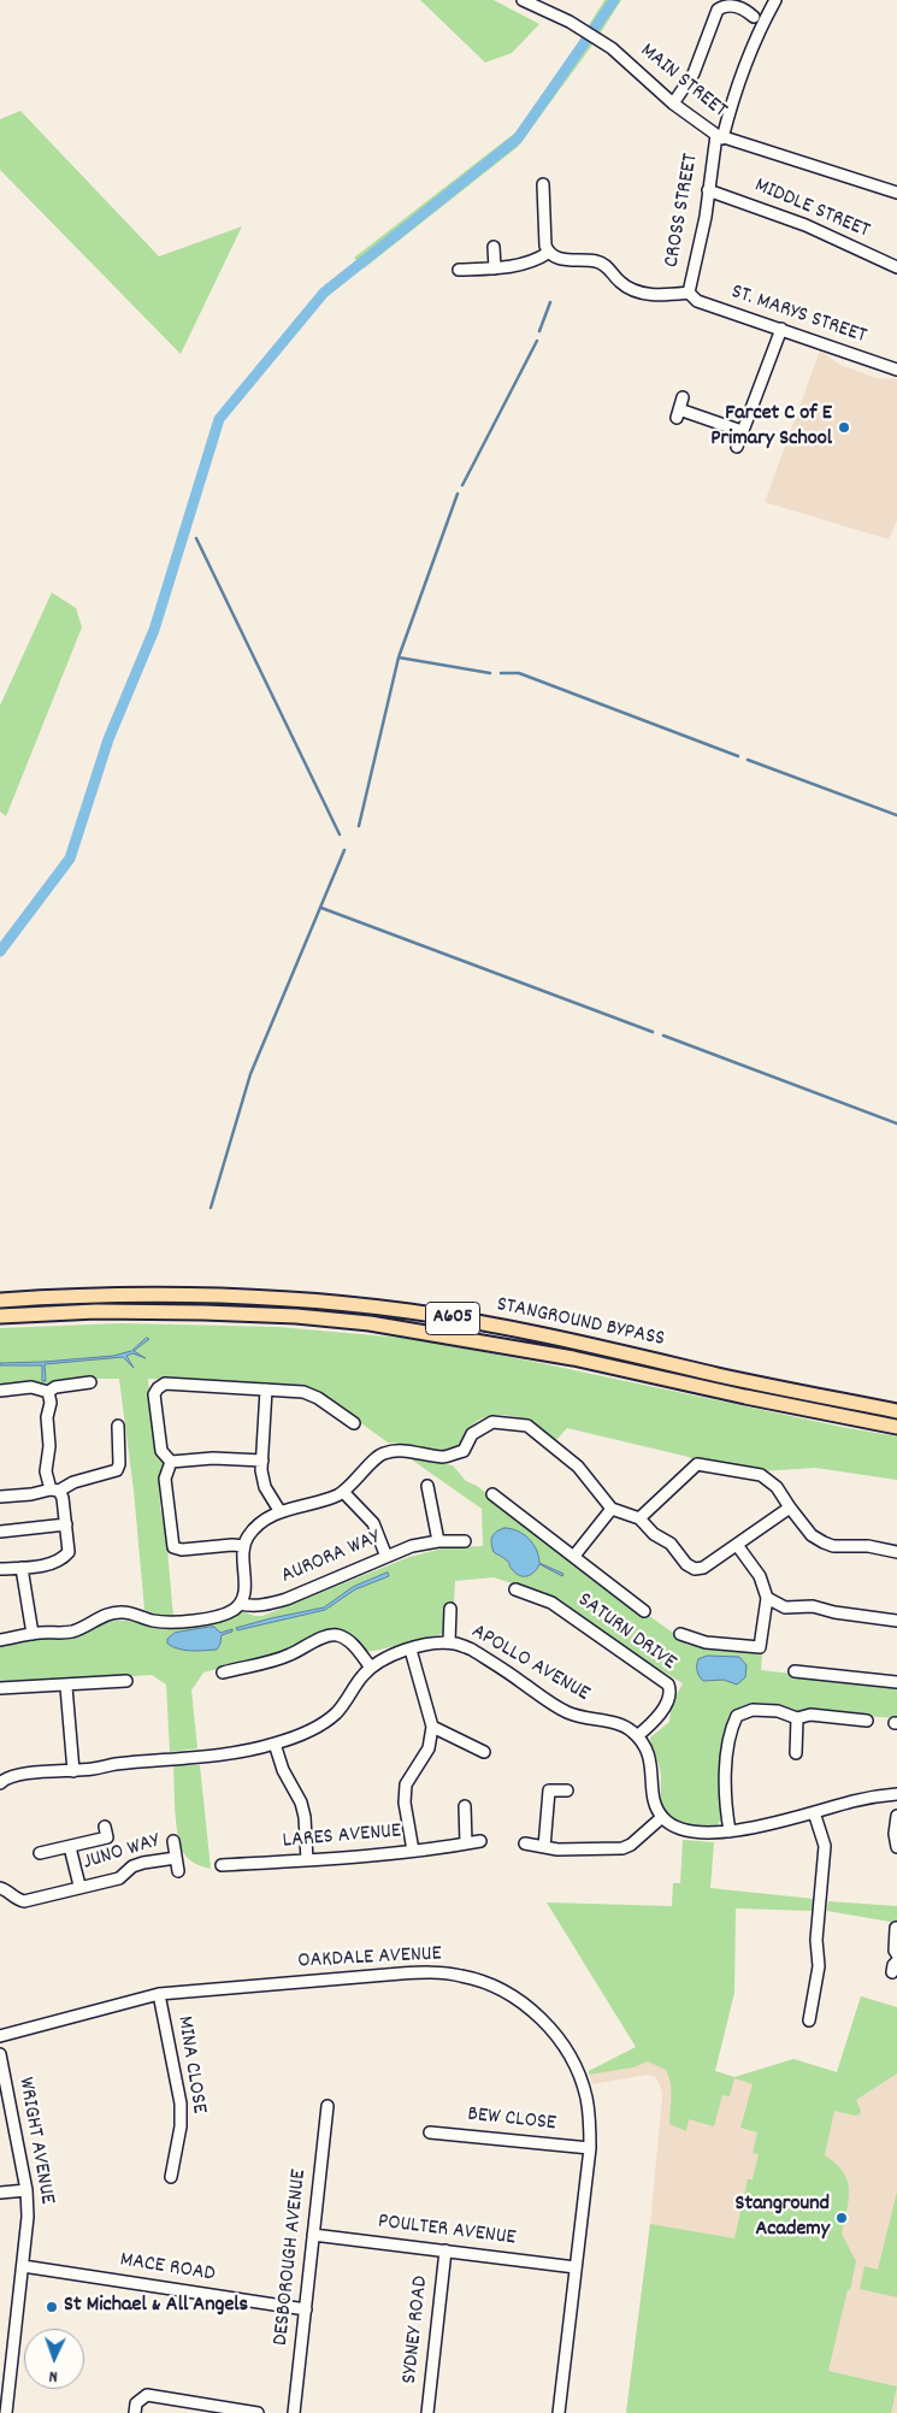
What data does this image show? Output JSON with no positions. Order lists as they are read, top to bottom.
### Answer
{
  "streets": {
    "main road": ["A605", "STANGROUND BYPASS"],
    "street": [
      "MAIN STREET",
      "MIDDLE STREET",
      "CROSS STREET",
      "ST. MARYS STREET",
      "AURORA WAY",
      "SATURN DRIVE",
      "APOLLO AVENUE",
      "LARES AVENUE",
      "JUNO WAY",
      "OAKDALE AVENUE",
      "MINA CLOSE",
      "BEW CLOSE",
      "WRIGHT AVENUE",
      "POULTER AVENUE",
      "DESBOROUGH AVENUE",
      "MACE ROAD",
      "SYDNEY ROAD"
    ]
  },
  "crossings": [
    ["MAIN STREET", "CROSS STREET"],
    ["MIDDLE STREET", "CROSS STREET"],
    ["CROSS STREET", "ST. MARYS STREET"],
    ["SATURN DRIVE", "APOLLO AVENUE"],
    ["OAKDALE AVENUE", "MINA CLOSE"],
    ["OAKDALE AVENUE", "BEW CLOSE"],
    ["OAKDALE AVENUE", "POULTER AVENUE"],
    ["WRIGHT AVENUE", "MACE ROAD"],
    ["POULTER AVENUE", "DESBOROUGH AVENUE"],
    ["POULTER AVENUE", "SYDNEY ROAD"],
    ["DESBOROUGH AVENUE", "MACE ROAD"]
  ],
  "places": ["Farcet C of E Primary School", "Stanground Academy", "St Michael & All Angels"],
  "north": "bottom"
}
